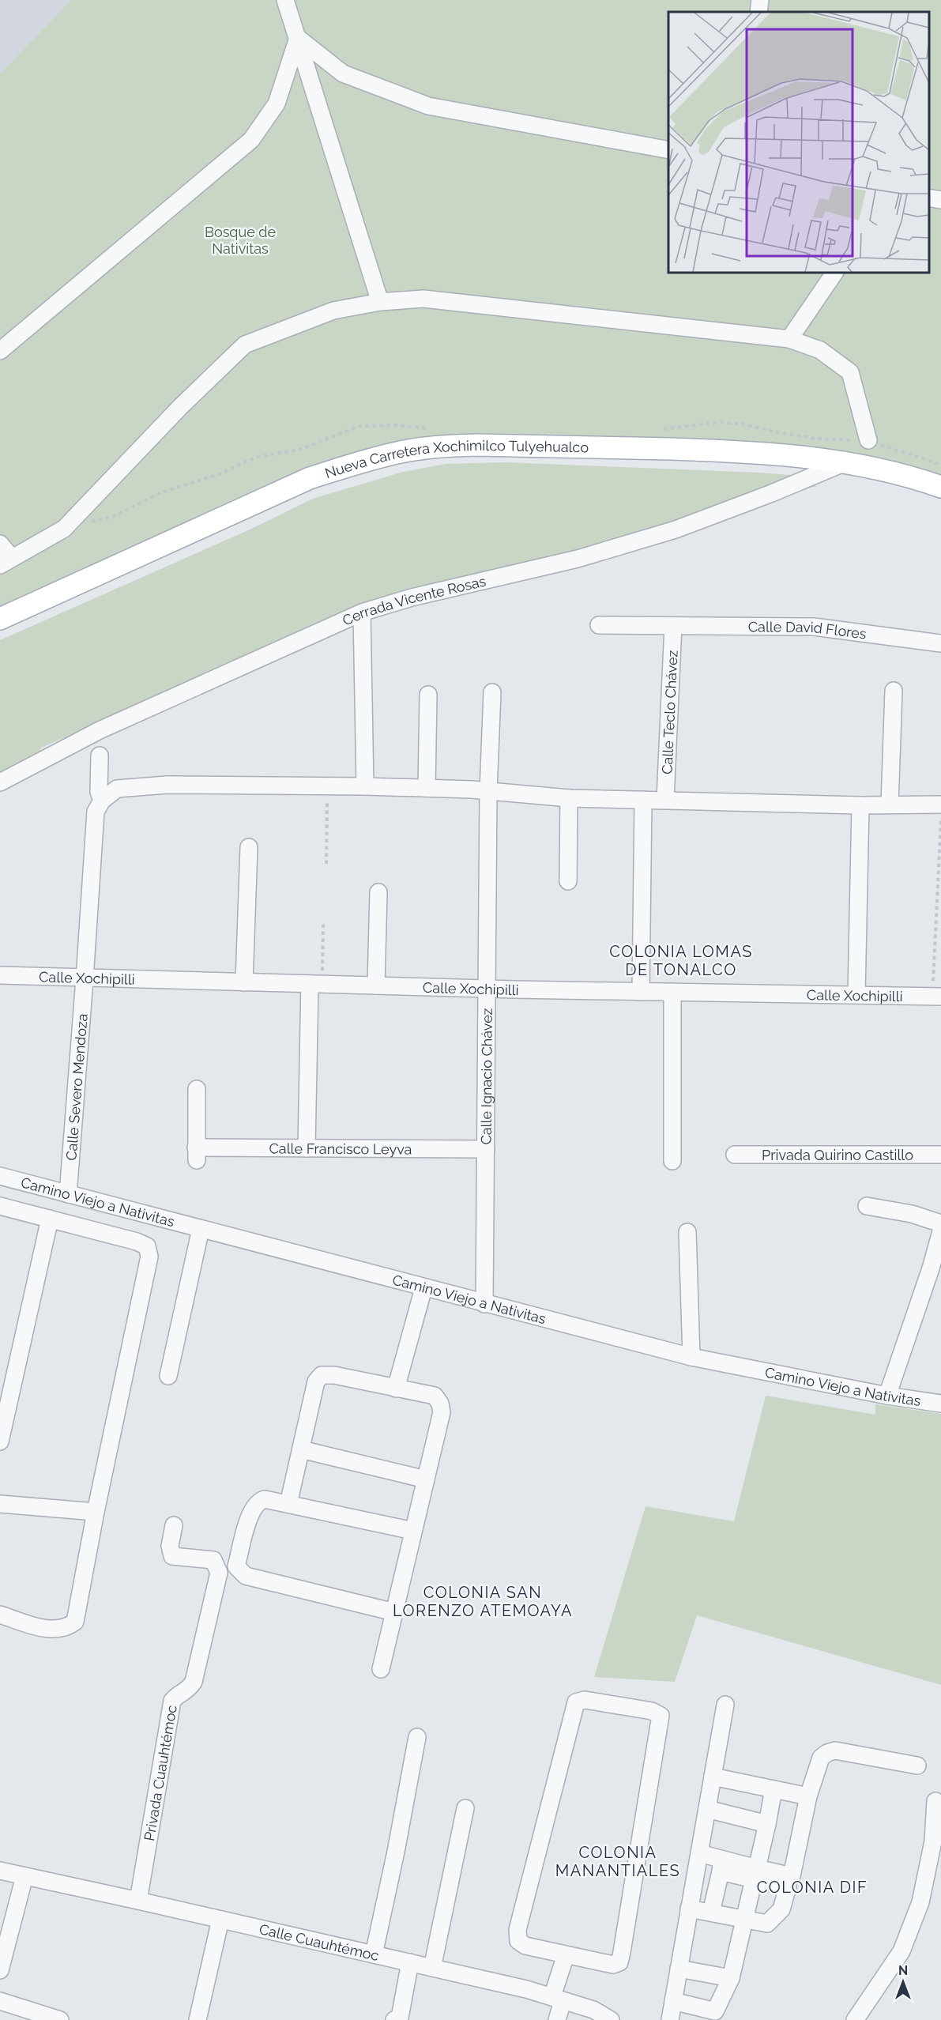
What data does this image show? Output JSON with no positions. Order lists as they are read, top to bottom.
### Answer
{
  "streets": {
    "main road": ["Nueva Carretera Xochimilco Tulyehualco"],
    "street": [
      "Cerrada Vicente Rosas",
      "Calle David Flores",
      "Calle Teclo Chávez",
      "Calle Xochipilli",
      "Calle Ignacio Chávez",
      "Calle Severo Mendoza",
      "Calle Francisco Leyva",
      "Privada Quirino Castillo",
      "Camino Viejo a Nativitas",
      "Privada Cuauhtémoc",
      "Calle Cuauhtémoc"
    ]
  },
  "crossings": [
    ["Nueva Carretera Xochimilco Tulyehualco", "Cerrada Vicente Rosas"],
    ["Calle David Flores", "Calle Teclo Chávez"],
    ["Calle Xochipilli", "Calle Ignacio Chávez"],
    ["Calle Xochipilli", "Calle Severo Mendoza"],
    ["Calle Ignacio Chávez", "Calle Francisco Leyva"],
    ["Calle Ignacio Chávez", "Camino Viejo a Nativitas"],
    ["Calle Severo Mendoza", "Camino Viejo a Nativitas"],
    ["Privada Cuauhtémoc", "Calle Cuauhtémoc"]
  ],
  "districts": [
    "COLONIA LOMAS DE TONALCO",
    "COLONIA SAN LORENZO ATEMOAYA",
    "COLONIA MANANTIALES",
    "COLONIA DIF"
  ],
  "parks": ["Bosque de Nativitas"],
  "north": "top"
}
